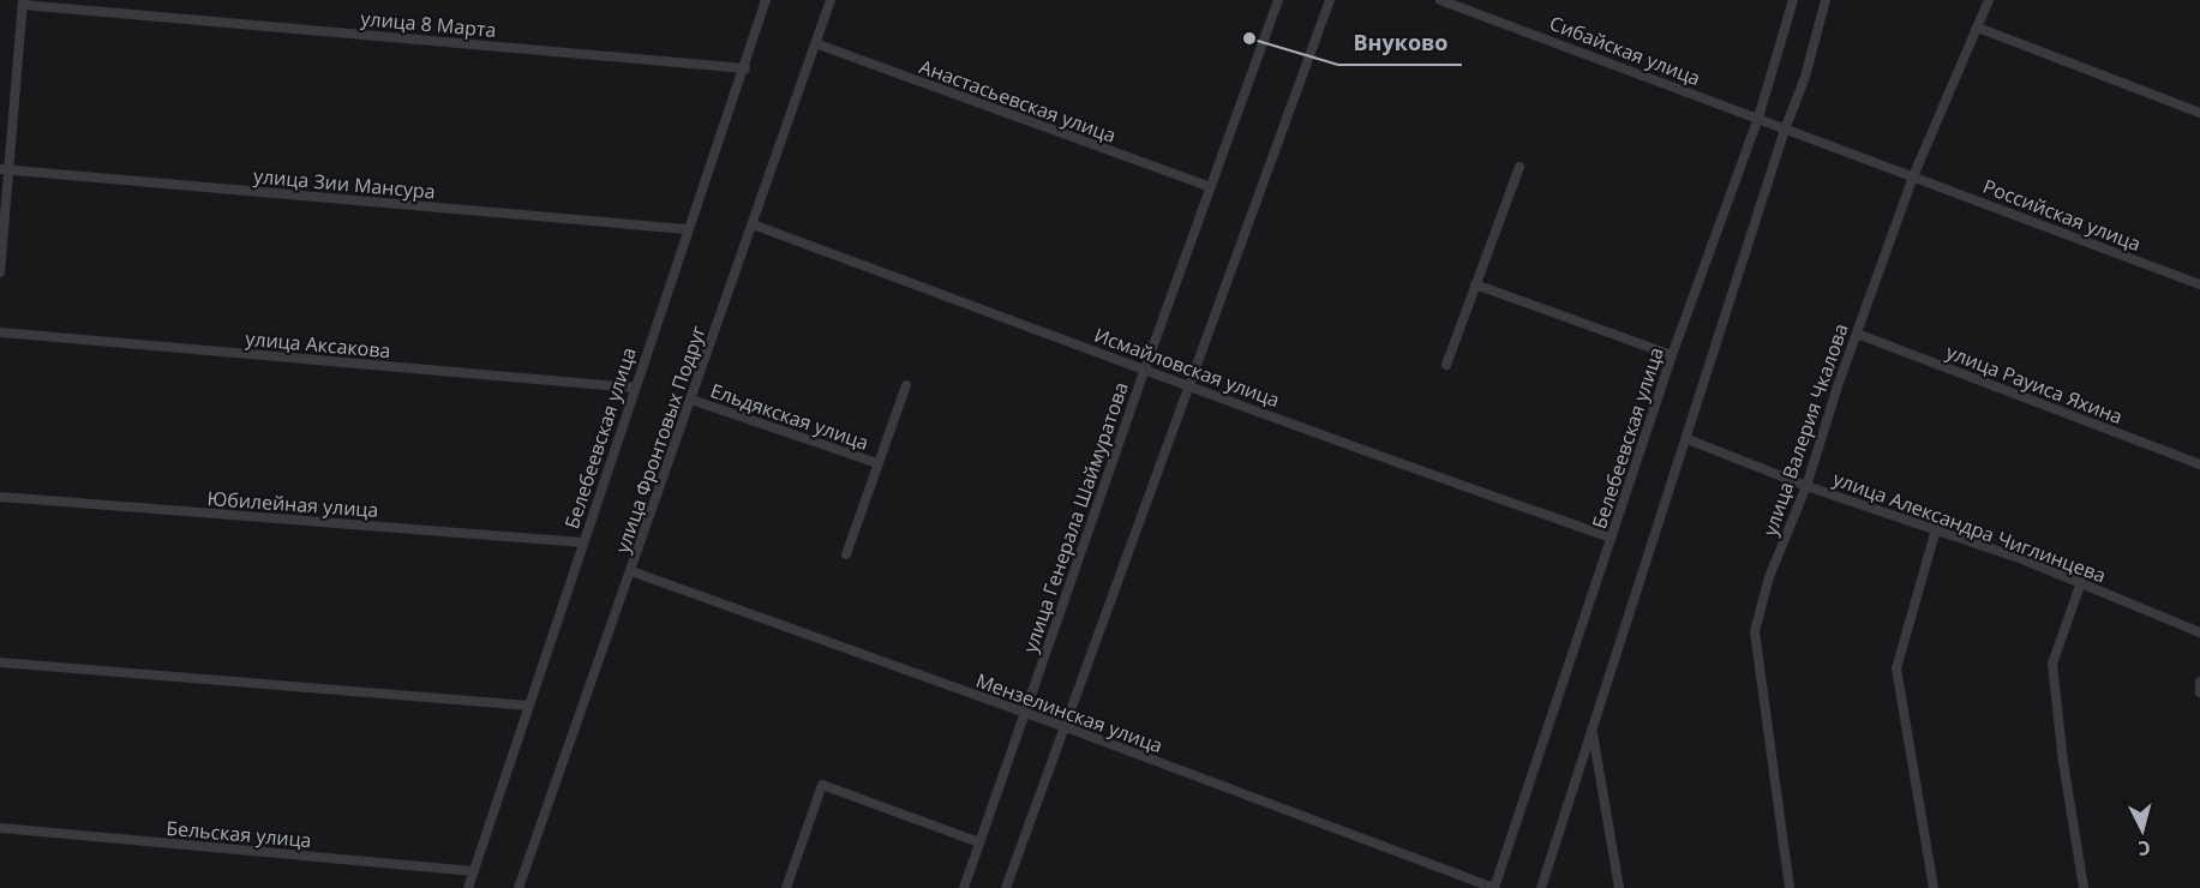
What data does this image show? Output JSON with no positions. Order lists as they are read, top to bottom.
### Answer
{
  "streets": {
    "street": [
      "улица 8 Марта",
      "Сибайская улица",
      "Анастасьевская улица",
      "улица Зии Мансура",
      "Российская улица",
      "улица Аксакова",
      "Исмайловская улица",
      "улица Рауиса Яхина",
      "Ельдякская улица",
      "улица Валерия Чкалова",
      "Белебеевская улица",
      "улица Фронтовых Подруг",
      "Юбилейная улица",
      "улица Генерала Шаймуратова",
      "улица Александра Чиглинцева",
      "Мензелинская улица",
      "Бельская улица"
    ]
  },
  "crossings": [
    ["улица 8 Марта", "Белебеевская улица"],
    ["Сибайская улица", "Российская улица"],
    ["Сибайская улица", "Белебеевская улица"],
    ["Анастасьевская улица", "улица Фронтовых Подруг"],
    ["Анастасьевская улица", "улица Генерала Шаймуратова"],
    ["улица Зии Мансура", "Белебеевская улица"],
    ["Российская улица", "улица Валерия Чкалова"],
    ["улица Аксакова", "Белебеевская улица"],
    ["Исмайловская улица", "Белебеевская улица"],
    ["Исмайловская улица", "улица Фронтовых Подруг"],
    ["Исмайловская улица", "улица Генерала Шаймуратова"],
    ["улица Рауиса Яхина", "улица Валерия Чкалова"],
    ["Ельдякская улица", "улица Фронтовых Подруг"],
    ["улица Валерия Чкалова", "улица Александра Чиглинцева"],
    ["Белебеевская улица", "Юбилейная улица"],
    ["Белебеевская улица", "Мензелинская улица"],
    ["Белебеевская улица", "Бельская улица"],
    ["улица Фронтовых Подруг", "Мензелинская улица"],
    ["улица Генерала Шаймуратова", "Мензелинская улица"]
  ],
  "places": ["Внуково"],
  "north": "bottom"
}
